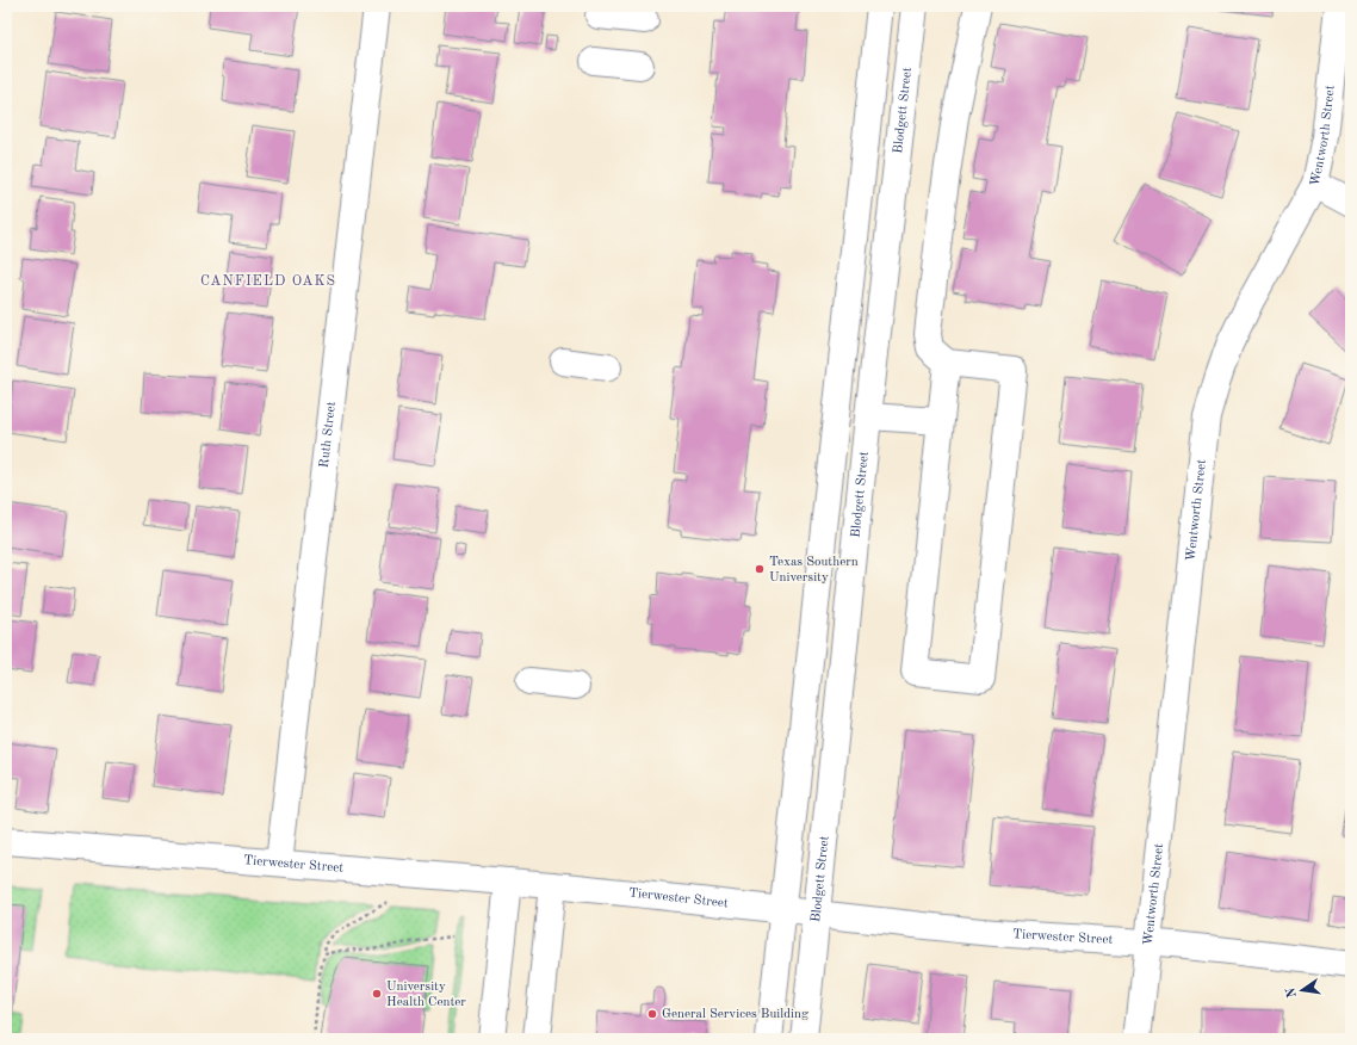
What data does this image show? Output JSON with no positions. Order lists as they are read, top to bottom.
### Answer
{
  "streets": {
    "street": [
      "Blodgett Street",
      "Wentworth Street",
      "Ruth Street",
      "Tierwester Street"
    ]
  },
  "crossings": [
    ["Blodgett Street", "Tierwester Street"],
    ["Wentworth Street", "Tierwester Street"],
    ["Ruth Street", "Tierwester Street"]
  ],
  "districts": ["CANFIELD OAKS"],
  "places": ["Texas Southern University", "University Health Center", "General Services Building"],
  "north": "left"
}
